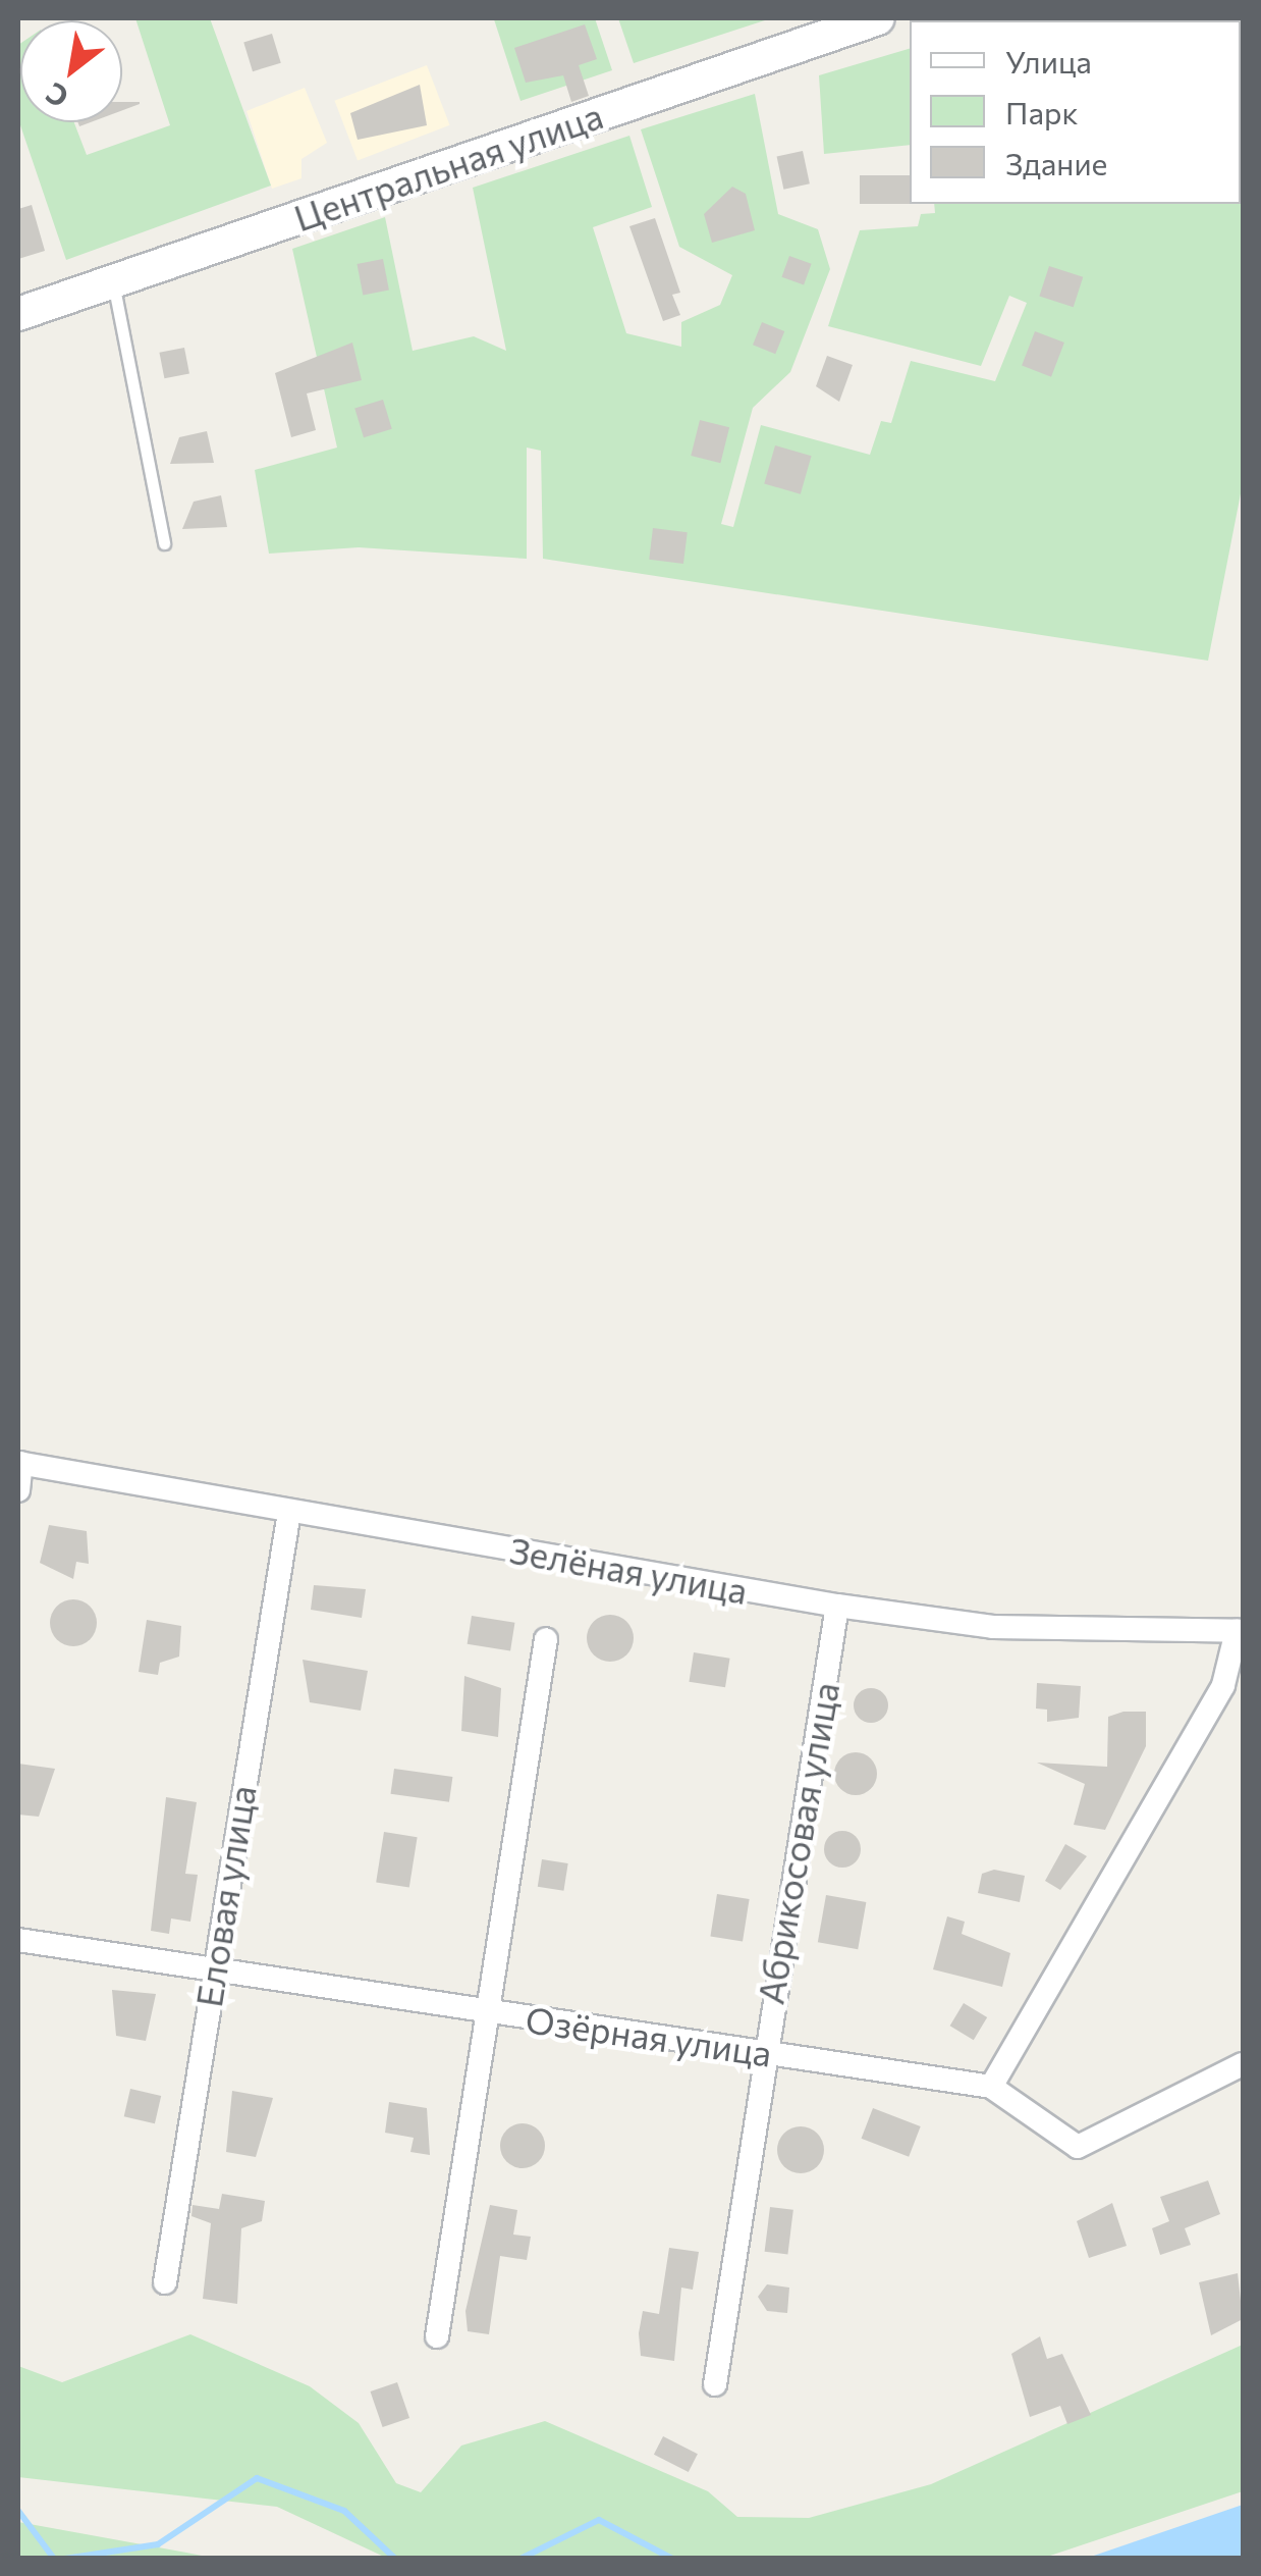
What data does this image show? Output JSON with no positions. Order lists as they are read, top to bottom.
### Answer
{
  "streets": {
    "main road": ["Центральная улица"],
    "street": [
      "Зелёная улица",
      "Абрикосовая улица",
      "Еловая улица",
      "Озёрная улица"
    ]
  },
  "crossings": [
    ["Зелёная улица", "Абрикосовая улица"],
    ["Зелёная улица", "Еловая улица"],
    ["Абрикосовая улица", "Озёрная улица"],
    ["Еловая улица", "Озёрная улица"]
  ],
  "legend": ["Улица", "Парк", "Здание"],
  "north": "bottom left"
}
